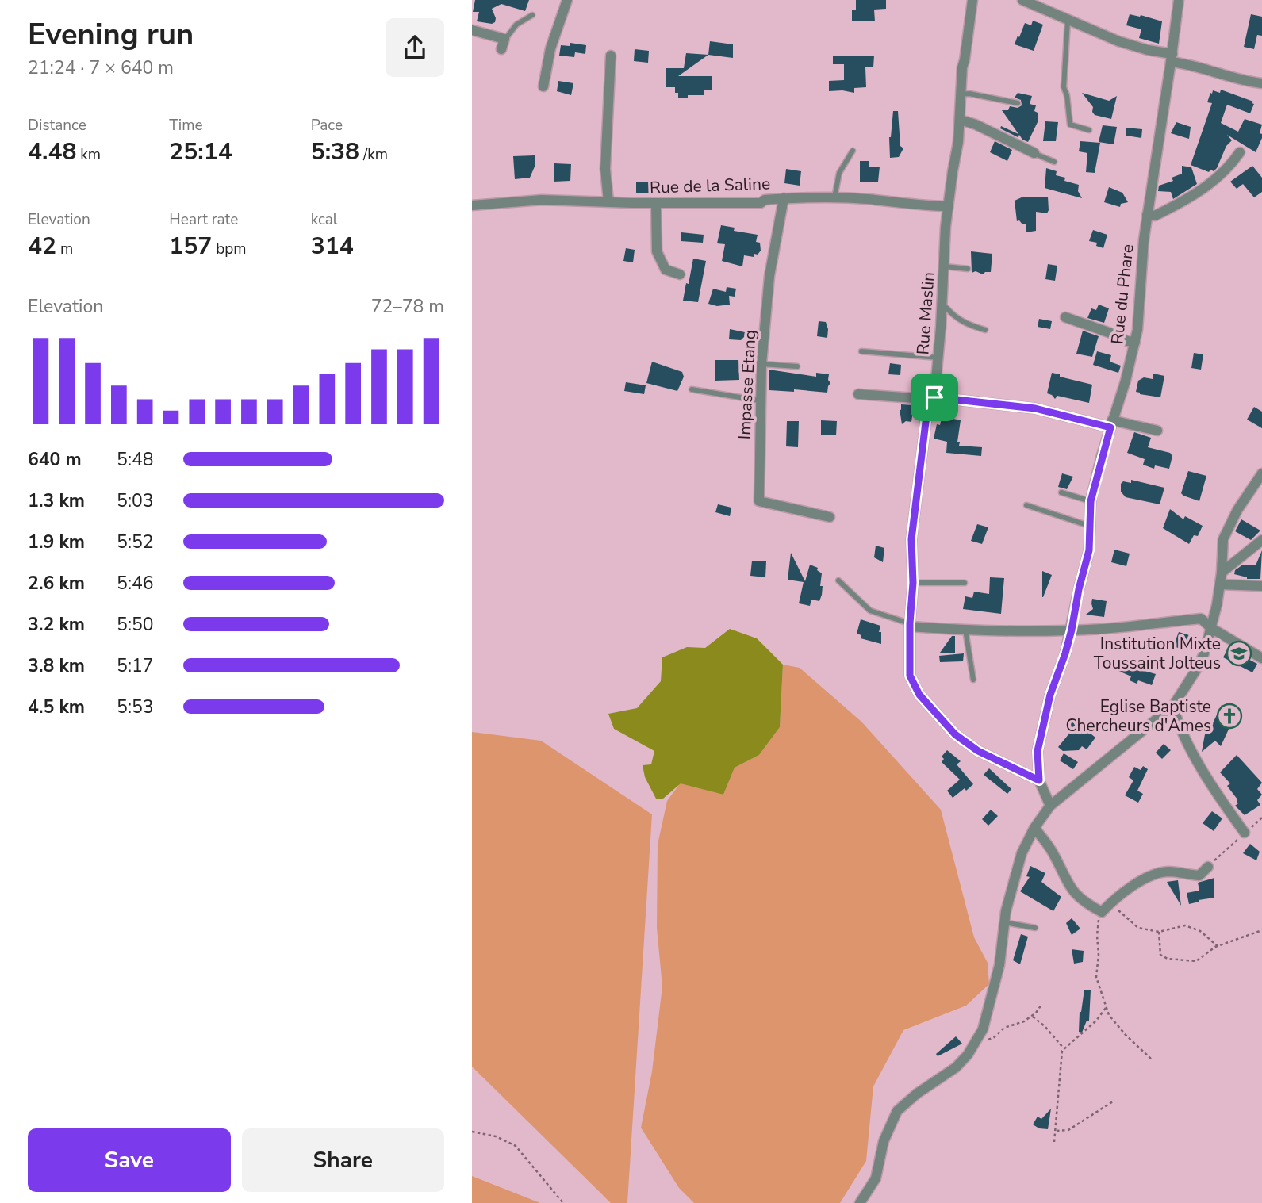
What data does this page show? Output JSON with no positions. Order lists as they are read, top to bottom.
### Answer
{
  "streets": {
    "street": [
      "Rue de la Saline",
      "Rue du Phare",
      "Rue Maslin",
      "Impasse Etang"
    ]
  },
  "crossings": [
    ["Rue de la Saline", "Rue Maslin"],
    ["Rue de la Saline", "Impasse Etang"],
    ["Rue du Phare", "Rue Maslin"]
  ],
  "places": {
    "school or university": ["Institution Mixte Toussaint Jolteus"],
    "church": ["Eglise Baptiste Chercheurs d'Ames"]
  },
  "page": {
    "heading": ["Evening run", "21:24 · 7 × 640 m"],
    "stats": [
      ["Distance", "4.48 km"],
      ["Time", "25:14"],
      ["Pace", "5:38 /km"],
      ["Elevation", "42 m"],
      ["Heart rate", "157 bpm"],
      ["kcal", "314"]
    ],
    "chart": ["Elevation", "72–78 m"],
    "list": [
      {
        "name": "640 m",
        "note": "5:48"
      },
      {
        "name": "1.3 km",
        "note": "5:03"
      },
      {
        "name": "1.9 km",
        "note": "5:52"
      },
      {
        "name": "2.6 km",
        "note": "5:46"
      },
      {
        "name": "3.2 km",
        "note": "5:50"
      },
      {
        "name": "3.8 km",
        "note": "5:17"
      },
      {
        "name": "4.5 km",
        "note": "5:53"
      }
    ],
    "buttons": ["Save", "Share"]
  }
}
